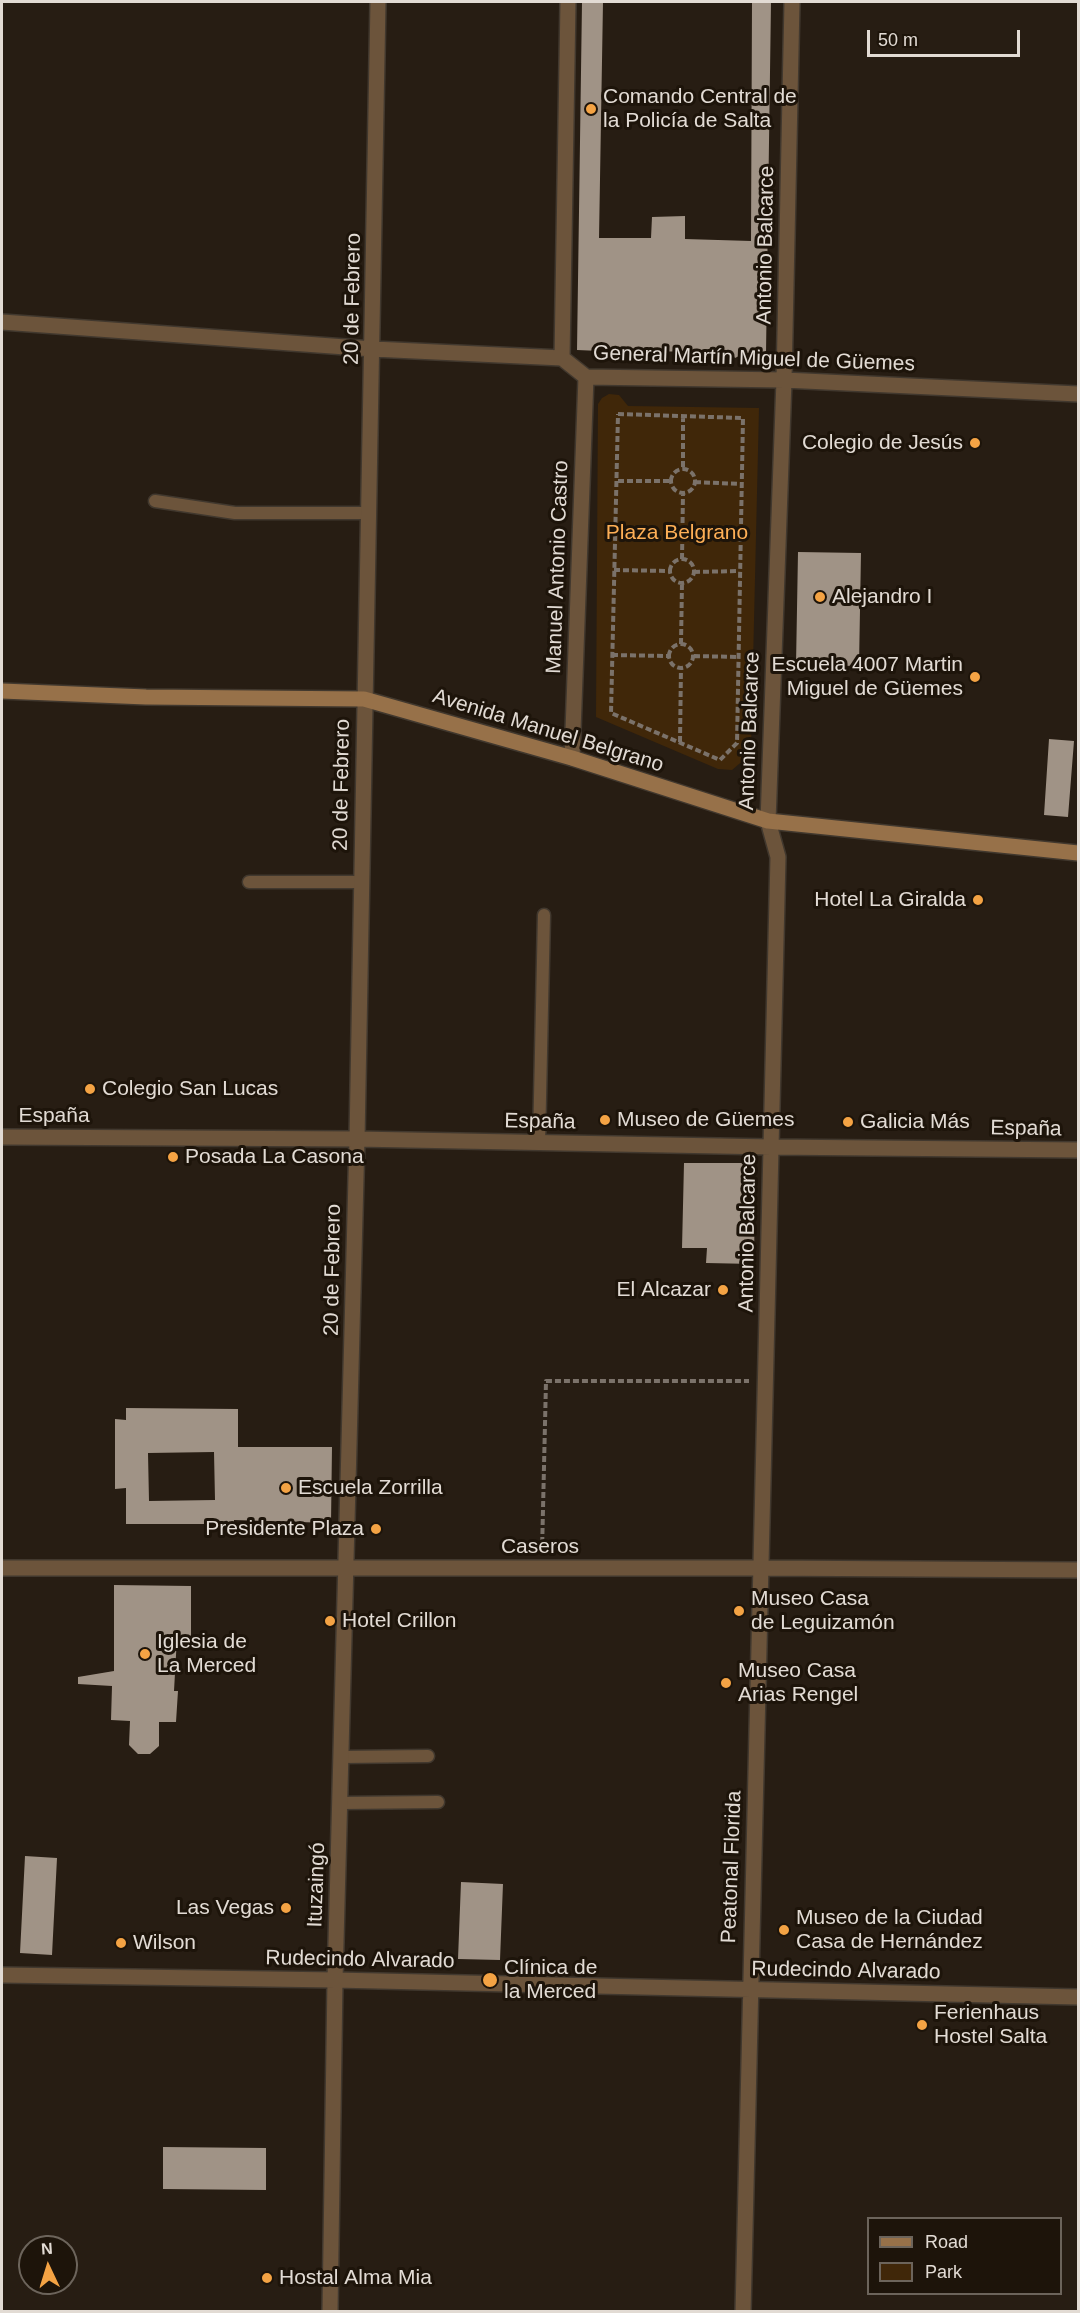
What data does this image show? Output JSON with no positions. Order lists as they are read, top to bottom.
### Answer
{
  "streets": {
    "main road": ["Avenida Manuel Belgrano"],
    "street": [
      "Antonio Balcarce",
      "20 de Febrero",
      "General Martín Miguel de Güemes",
      "Manuel Antonio Castro",
      "España",
      "Caseros",
      "Peatonal Florida",
      "Ituzaingó",
      "Rudecindo Alvarado"
    ]
  },
  "crossings": [
    ["Antonio Balcarce", "General Martín Miguel de Güemes"],
    ["Antonio Balcarce", "Avenida Manuel Belgrano"],
    ["Antonio Balcarce", "España"],
    ["Antonio Balcarce", "Caseros"],
    ["Antonio Balcarce", "Peatonal Florida"],
    ["20 de Febrero", "General Martín Miguel de Güemes"],
    ["20 de Febrero", "Avenida Manuel Belgrano"],
    ["20 de Febrero", "España"],
    ["20 de Febrero", "Caseros"],
    ["20 de Febrero", "Ituzaingó"],
    ["General Martín Miguel de Güemes", "Manuel Antonio Castro"],
    ["Manuel Antonio Castro", "Avenida Manuel Belgrano"],
    ["Caseros", "Peatonal Florida"],
    ["Caseros", "Ituzaingó"],
    ["Peatonal Florida", "Rudecindo Alvarado"],
    ["Ituzaingó", "Rudecindo Alvarado"]
  ],
  "parks": ["Plaza Belgrano"],
  "places": [
    "Comando Central de la Policía de Salta",
    "Colegio de Jesús",
    "Alejandro I",
    "Escuela 4007 Martin Miguel de Güemes",
    "Hotel La Giralda",
    "Colegio San Lucas",
    "Museo de Güemes",
    "Galicia Más",
    "Posada La Casona",
    "El Alcazar",
    "Escuela Zorrilla",
    "Presidente Plaza",
    "Museo Casa de Leguizamón",
    "Hotel Crillon",
    "Iglesia de La Merced",
    "Museo Casa Arias Rengel",
    "Las Vegas",
    "Museo de la Ciudad Casa de Hernández",
    "Wilson",
    "Clínica de la Merced",
    "Ferienhaus Hostel Salta",
    "Hostal Alma Mia"
  ],
  "legend": ["Road", "Park"],
  "scale_bar": "50 m",
  "north": "top"
}
